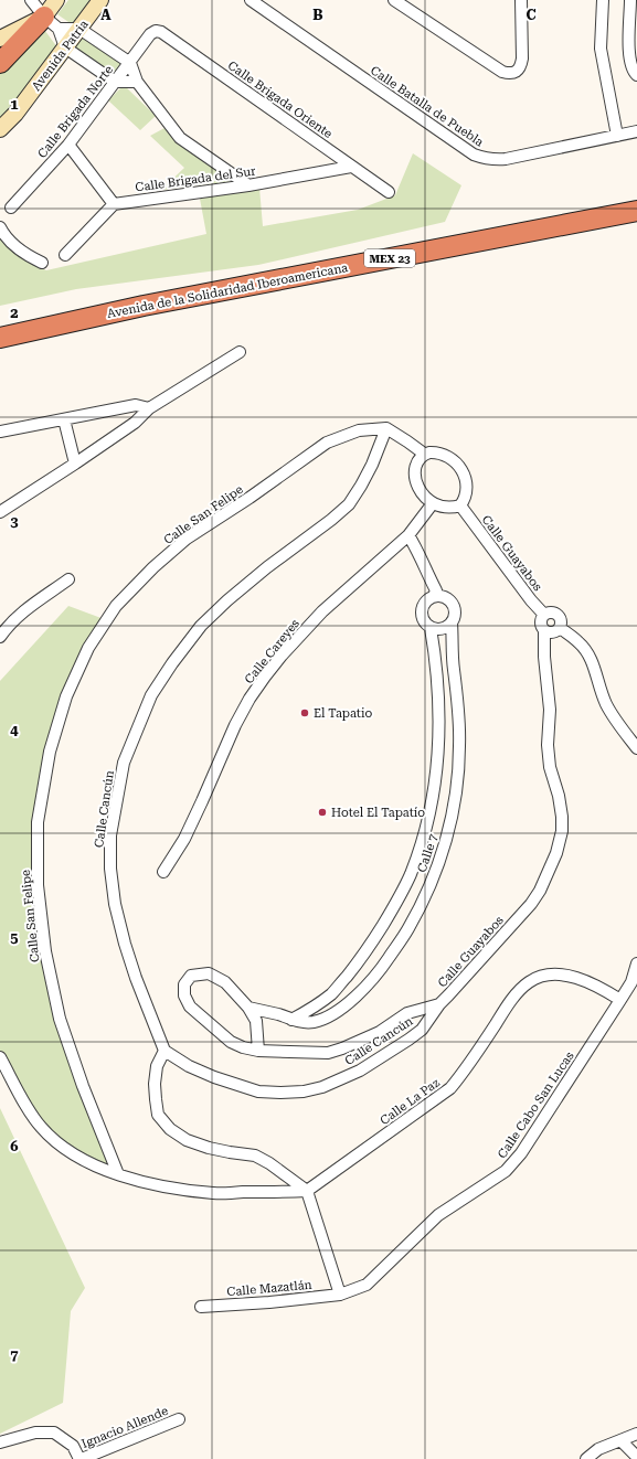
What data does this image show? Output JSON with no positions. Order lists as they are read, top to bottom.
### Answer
{
  "streets": {
    "highway": ["MEX 23", "Avenida de la Solidaridad Iberoamericana"],
    "street": [
      "Avenida Patria",
      "Calle Brigada Oriente",
      "Calle Batalla de Puebla",
      "Calle Brigada Norte",
      "Calle Brigada del Sur",
      "Calle San Felipe",
      "Calle Guayabos",
      "Calle Careyes",
      "Calle Cancún",
      "Calle 7",
      "Calle La Paz",
      "Calle Cabo San Lucas",
      "Calle Mazatlán",
      "Ignacio Allende"
    ]
  },
  "crossings": [
    ["Calle Brigada Oriente", "Calle Brigada Norte"],
    ["Calle Brigada Oriente", "Calle Brigada del Sur"],
    ["Calle San Felipe", "Calle Cancún"],
    ["Calle Guayabos", "Calle Careyes"],
    ["Calle Guayabos", "Calle Cancún"],
    ["Calle Guayabos", "Calle 7"],
    ["Calle La Paz", "Calle Cabo San Lucas"],
    ["Calle Cabo San Lucas", "Calle Mazatlán"]
  ],
  "places": ["El Tapatio", "Hotel El Tapatío"],
  "grid": {
    "columns": ["A", "B", "C"],
    "rows": [
      "1",
      "2",
      "3",
      "4",
      "5",
      "6",
      "7"
    ]
  }
}
